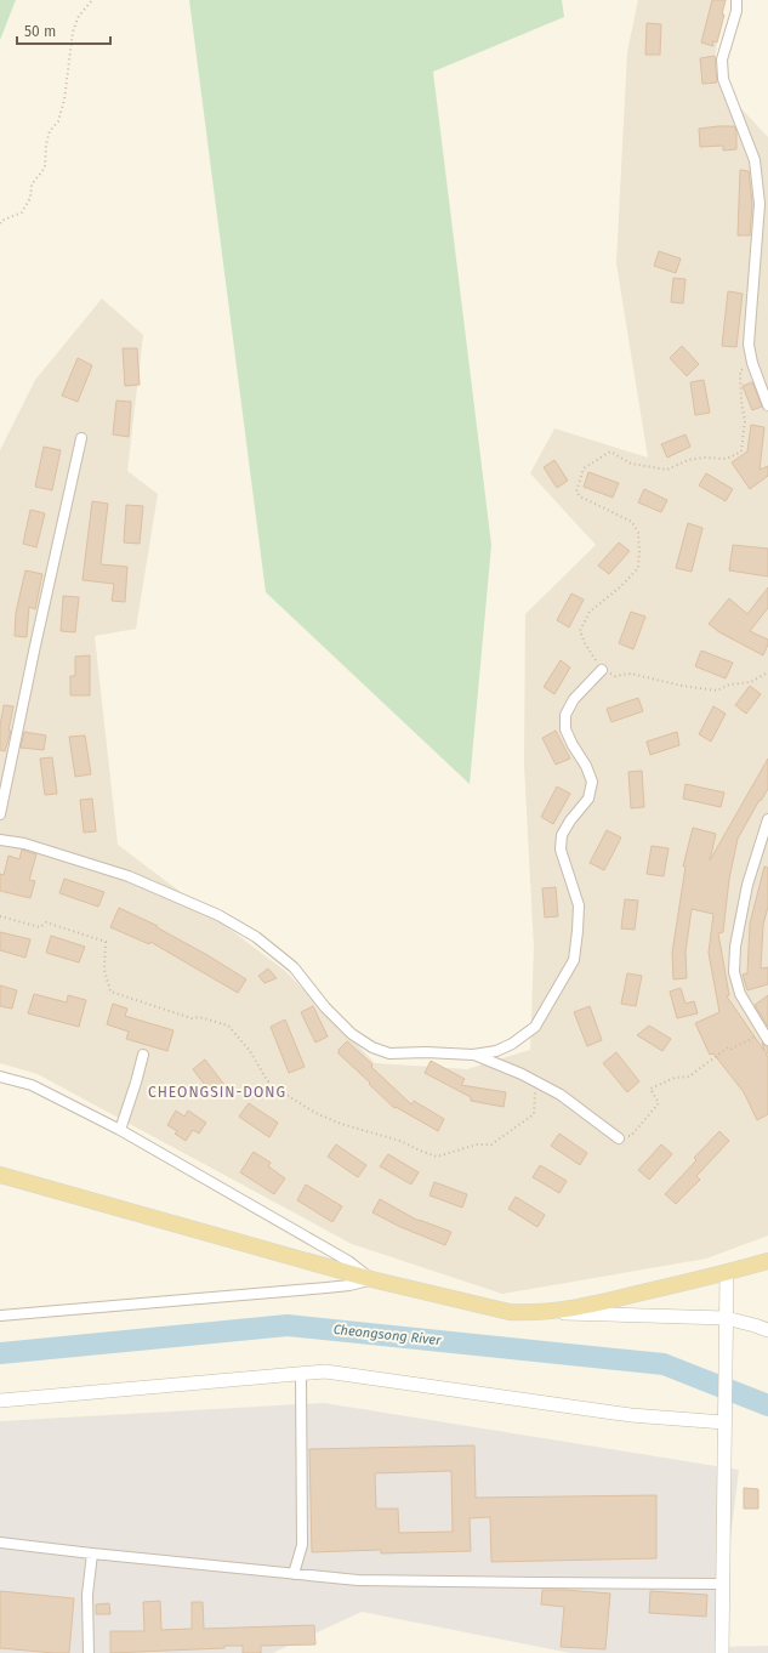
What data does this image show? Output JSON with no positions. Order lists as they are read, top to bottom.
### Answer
{
  "districts": ["CHEONGSIN-DONG"],
  "water": ["Cheongsong River"],
  "scale_bar": "50 m"
}
